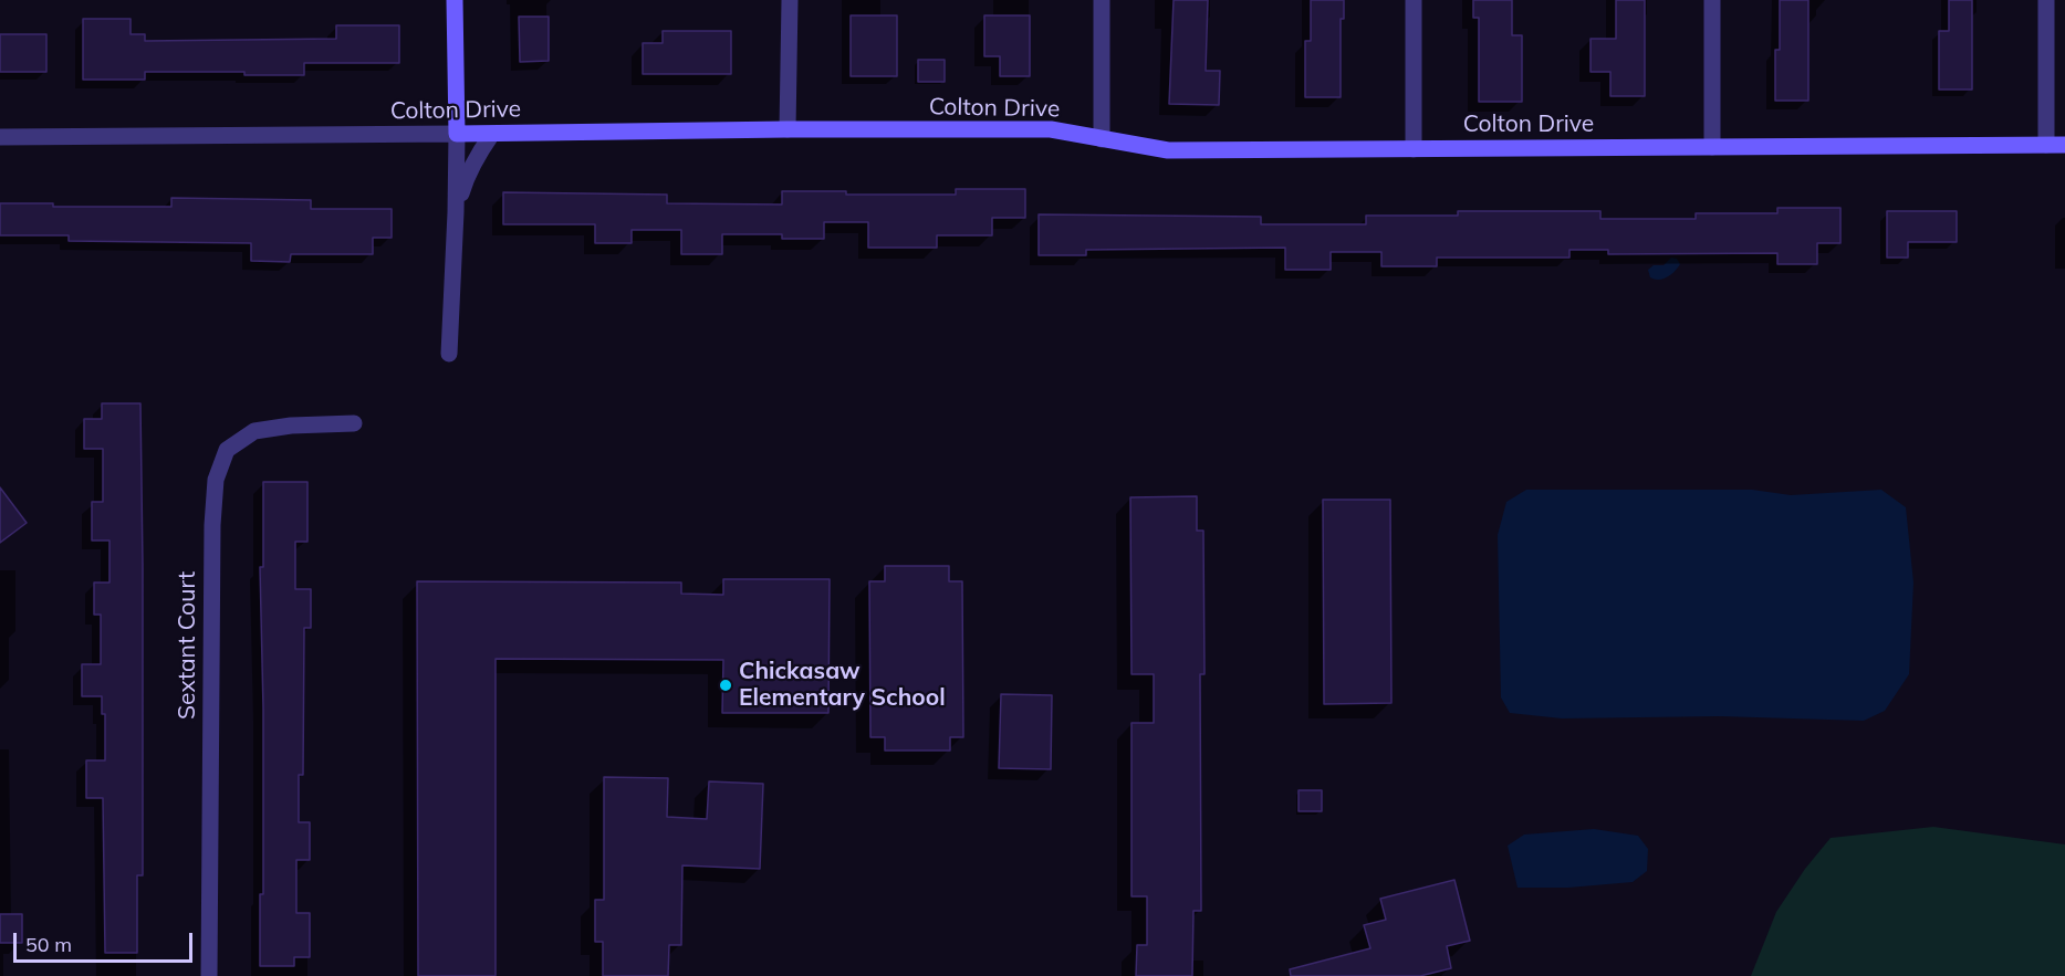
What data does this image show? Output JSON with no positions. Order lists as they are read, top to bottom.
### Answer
{
  "streets": {
    "street": ["Colton Drive", "Sextant Court"]
  },
  "places": ["Chickasaw Elementary School"],
  "scale_bar": "50 m"
}
